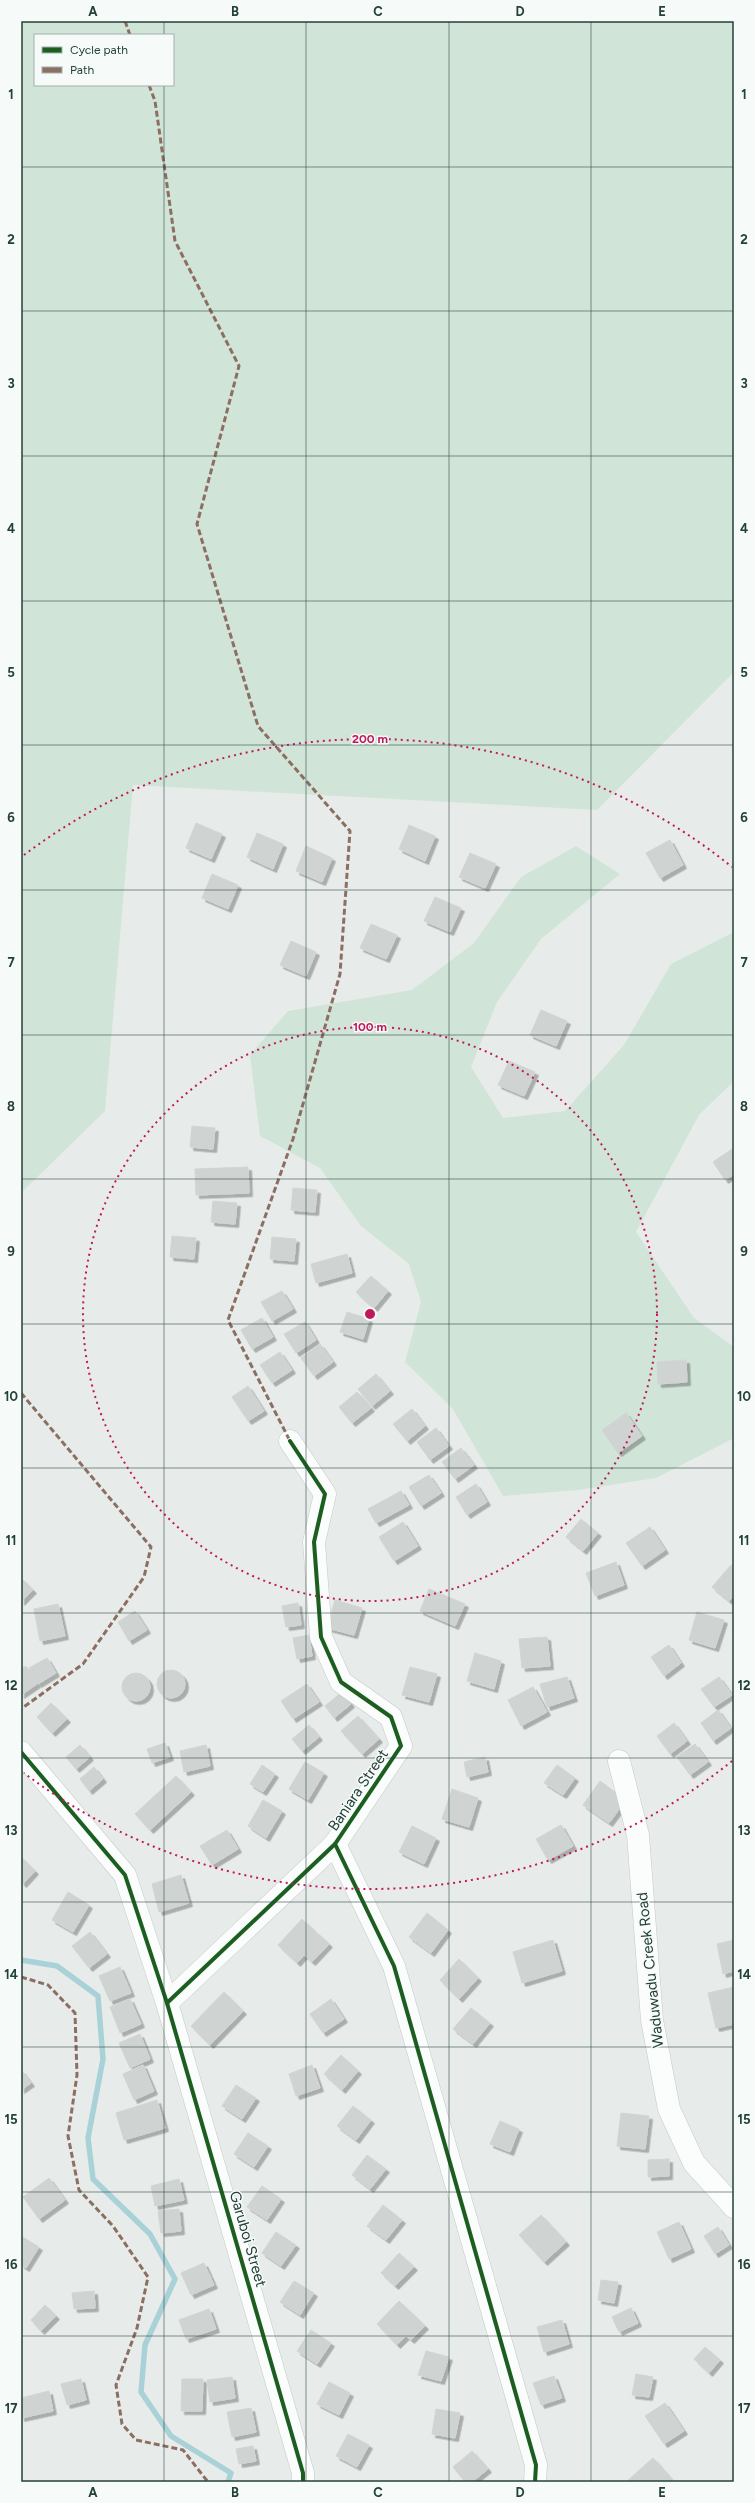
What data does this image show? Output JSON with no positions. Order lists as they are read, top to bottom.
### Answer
{
  "streets": {
    "street": ["Baniara Street", "Waduwadu Creek Road", "Garuboi Street"]
  },
  "crossings": [
    ["Baniara Street", "Garuboi Street"]
  ],
  "legend": ["Cycle path", "Path"],
  "grid": {
    "columns": [
      "A",
      "B",
      "C",
      "D",
      "E"
    ],
    "rows": [
      "1",
      "2",
      "3",
      "4",
      "5",
      "6",
      "7",
      "8",
      "9",
      "10",
      "11",
      "12",
      "13",
      "14",
      "15",
      "16",
      "17"
    ]
  },
  "rings": ["200 m", "100 m"]
}
